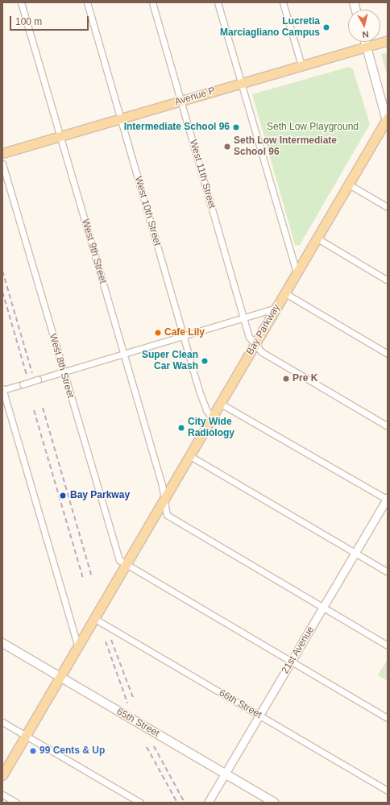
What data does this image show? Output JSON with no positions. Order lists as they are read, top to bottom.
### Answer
{
  "streets": {
    "main road": ["Avenue P", "Bay Parkway", "65th Street"],
    "street": [
      "West 11th Street",
      "West 10th Street",
      "West 9th Street",
      "West 8th Street",
      "21st Avenue",
      "66th Street"
    ]
  },
  "crossings": [
    ["Avenue P", "West 11th Street"],
    ["Avenue P", "West 10th Street"],
    ["Avenue P", "West 9th Street"],
    ["West 11th Street", "Bay Parkway"],
    ["West 10th Street", "Bay Parkway"],
    ["West 9th Street", "Bay Parkway"],
    ["West 9th Street", "21st Avenue"],
    ["Bay Parkway", "West 8th Street"],
    ["Bay Parkway", "66th Street"],
    ["Bay Parkway", "65th Street"],
    ["West 8th Street", "21st Avenue"],
    ["21st Avenue", "66th Street"],
    ["21st Avenue", "65th Street"]
  ],
  "parks": ["Seth Low Playground"],
  "places": [
    "Lucretia Marciagliano Campus",
    "Intermediate School 96",
    "Seth Low Intermediate School 96",
    "Cafe Lily",
    "Super Clean Car Wash",
    "Pre K",
    "City Wide Radiology",
    "Bay Parkway",
    "99 Cents & Up"
  ],
  "scale_bar": "100 m",
  "north": "bottom"
}
